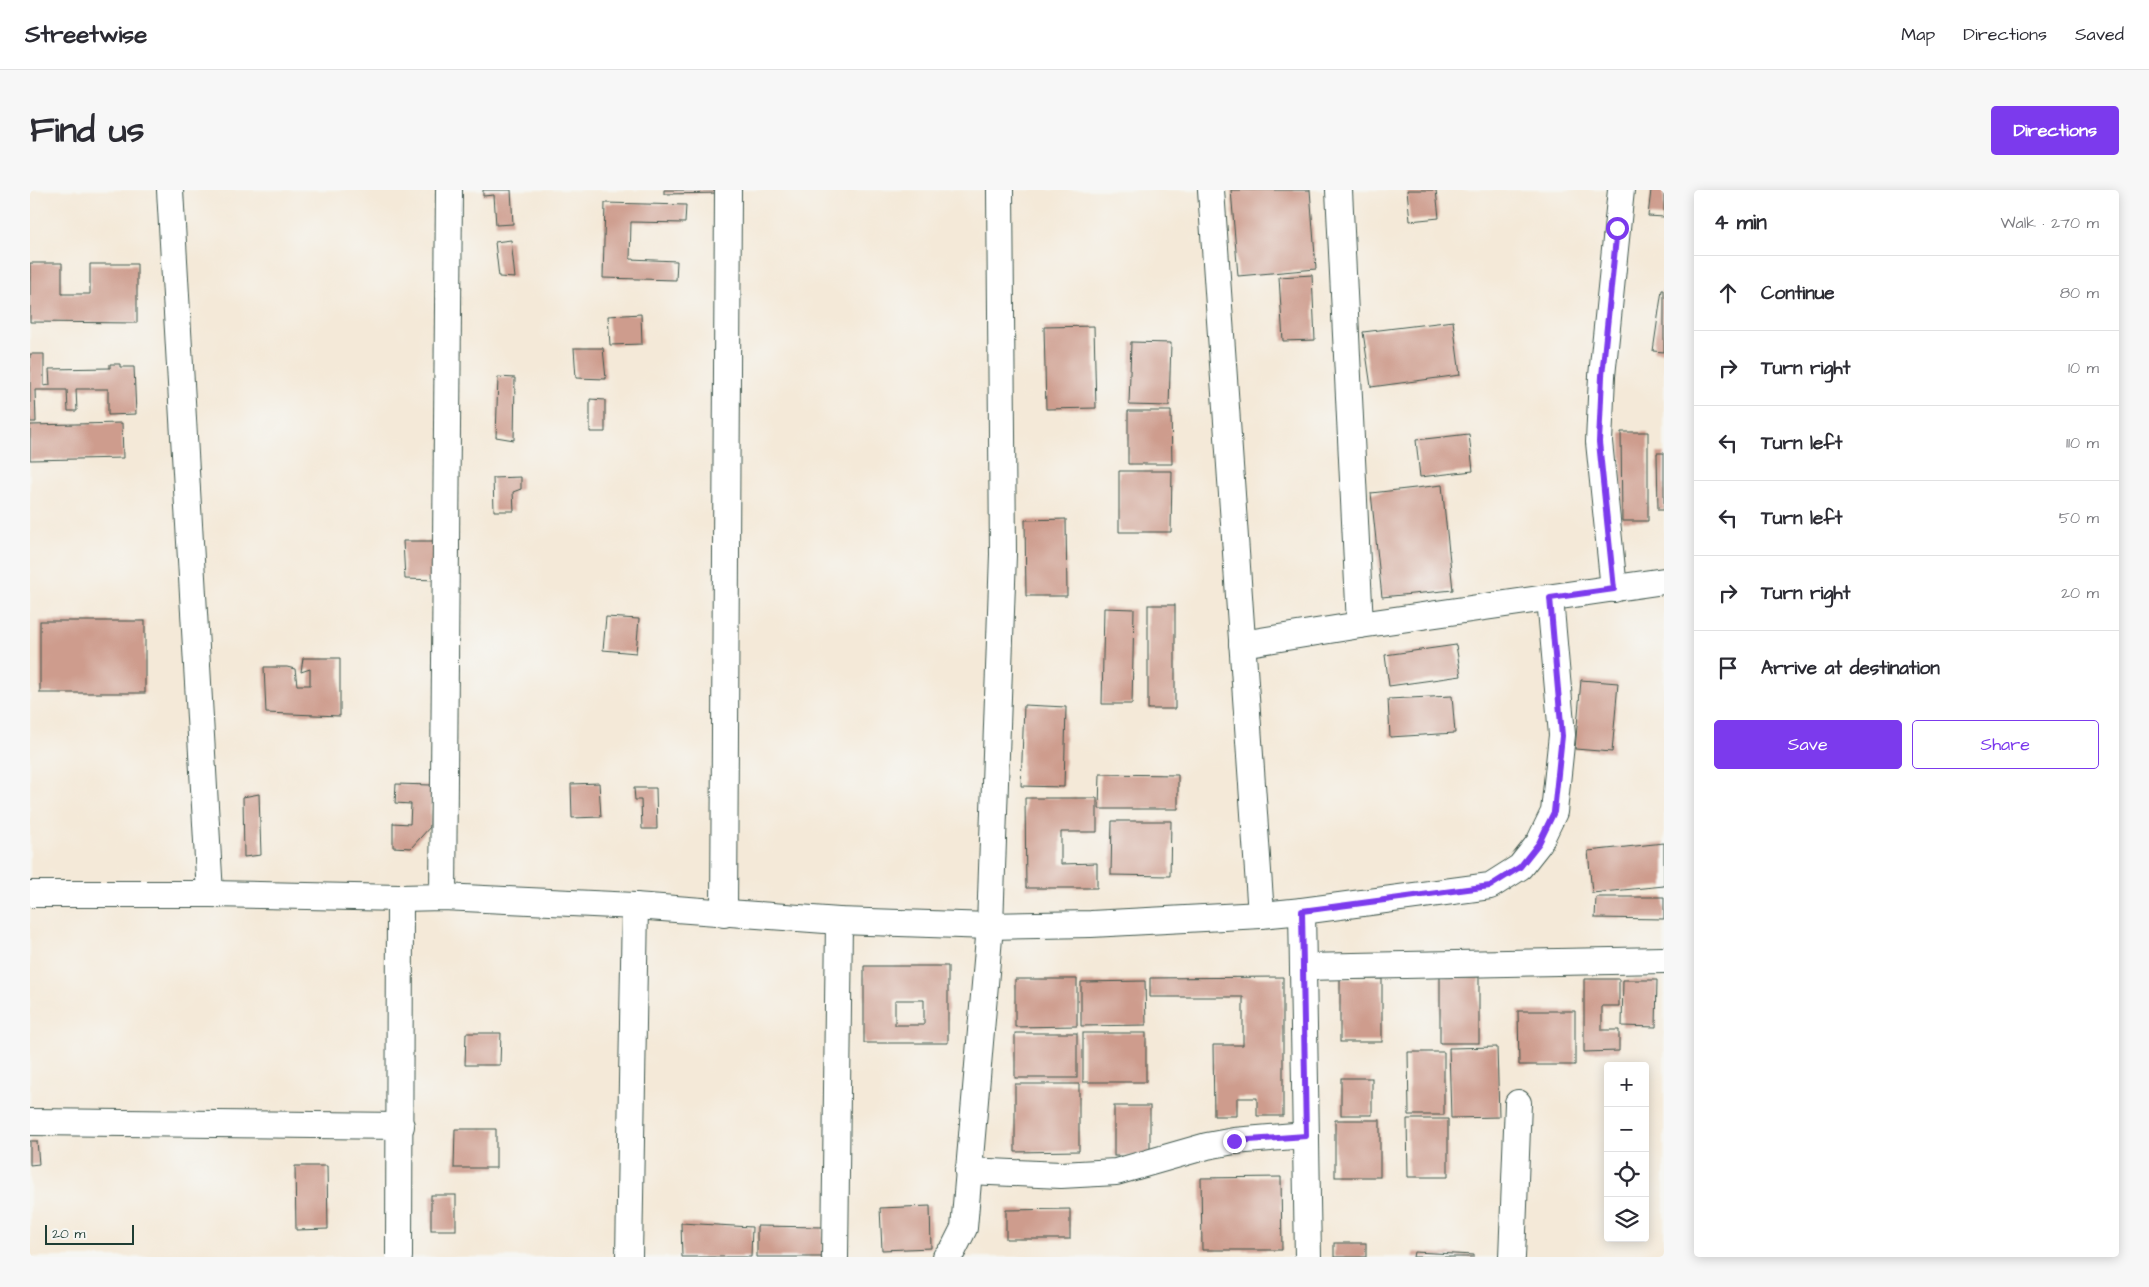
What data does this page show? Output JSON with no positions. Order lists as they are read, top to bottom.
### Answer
{
  "scale_bar": "20 m",
  "page": {
    "header": "Streetwise",
    "nav": ["Map", "Directions", "Saved"],
    "title": "Find us",
    "buttons": [
      "Directions",
      ["Save", "Share"]
    ],
    "heading": ["4 min", "Walk · 270 m"],
    "list": [
      ["Continue", "80 m"],
      ["Turn right", "10 m"],
      ["Turn left", "110 m"],
      ["Turn left", "50 m"],
      ["Turn right", "20 m"],
      "Arrive at destination"
    ],
    "map_buttons": ["+", "−"],
    "scale": "20 m"
  }
}
